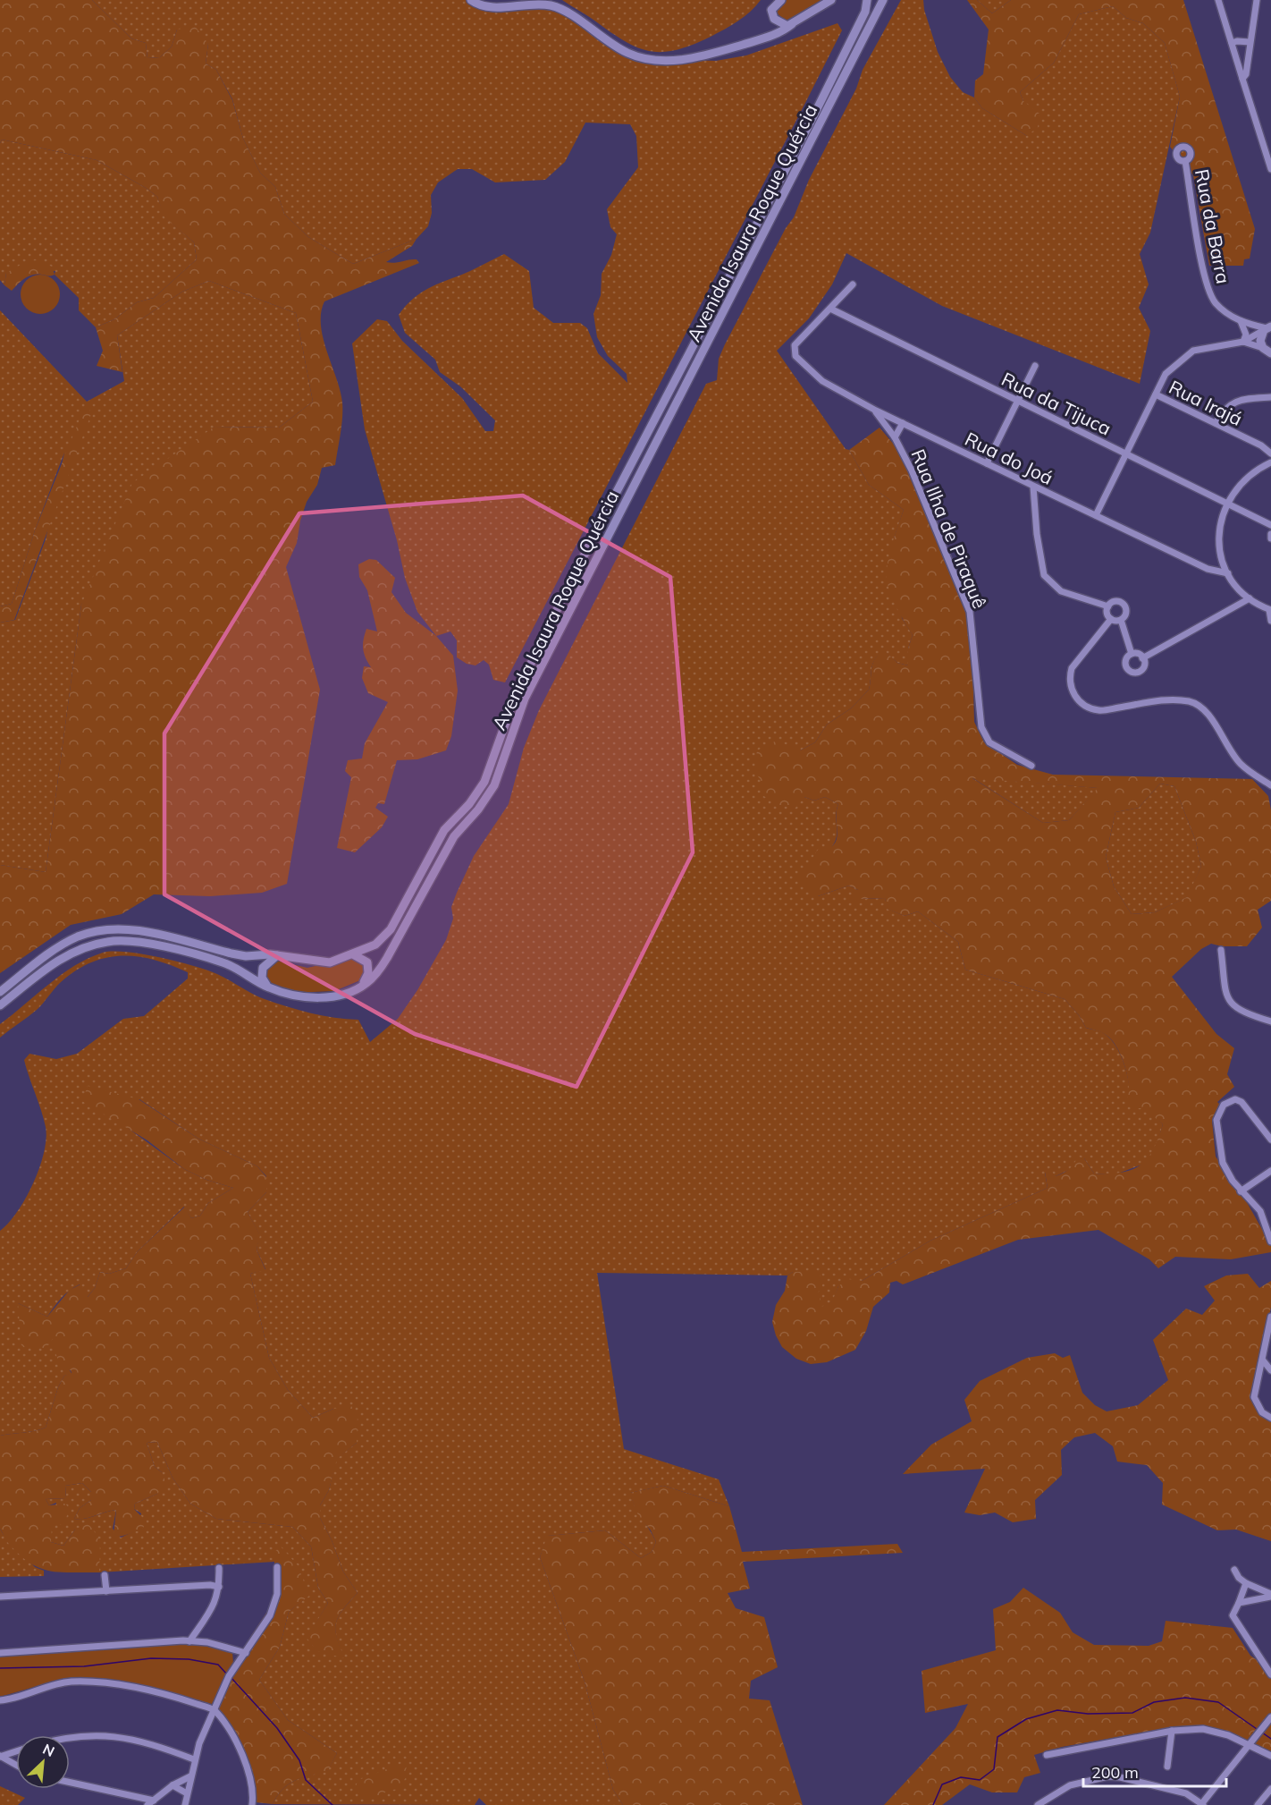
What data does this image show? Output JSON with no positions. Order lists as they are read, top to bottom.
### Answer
{
  "streets": {
    "main road": ["Avenida Isaura Roque Quércia"],
    "street": [
      "Rua da Barra",
      "Rua Irajá",
      "Rua da Tijuca",
      "Rua do Joá",
      "Rua Ilha de Piraquê"
    ]
  },
  "crossings": [
    ["Rua da Tijuca", "Rua do Joá"],
    ["Rua do Joá", "Rua Ilha de Piraquê"]
  ],
  "scale_bar": "200 m",
  "north": "top right"
}
